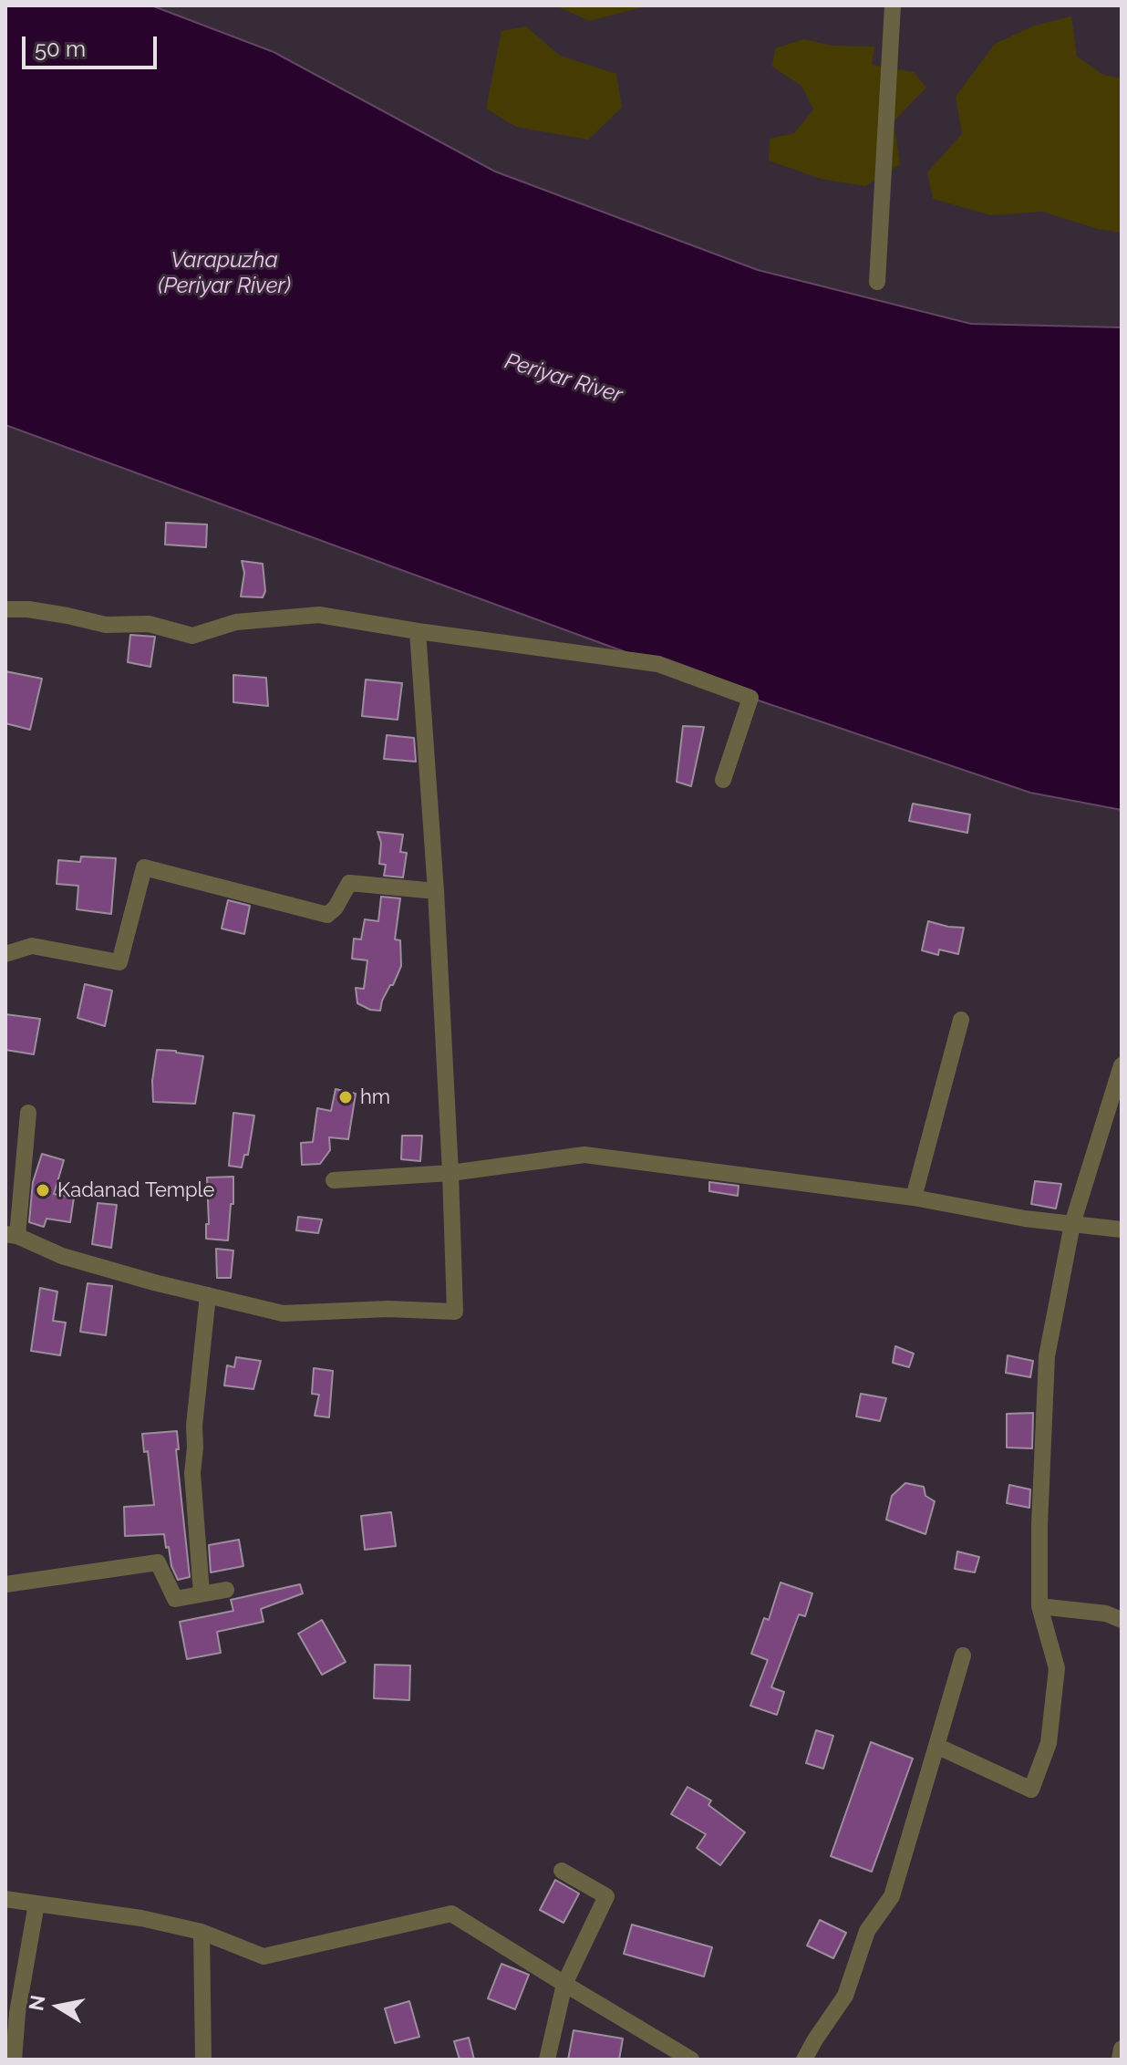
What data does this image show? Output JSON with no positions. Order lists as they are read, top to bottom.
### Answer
{
  "water": ["Varapuzha (Periyar River)", "Periyar River"],
  "places": ["hm", "Kadanad Temple"],
  "scale_bar": "50 m",
  "north": "left"
}
